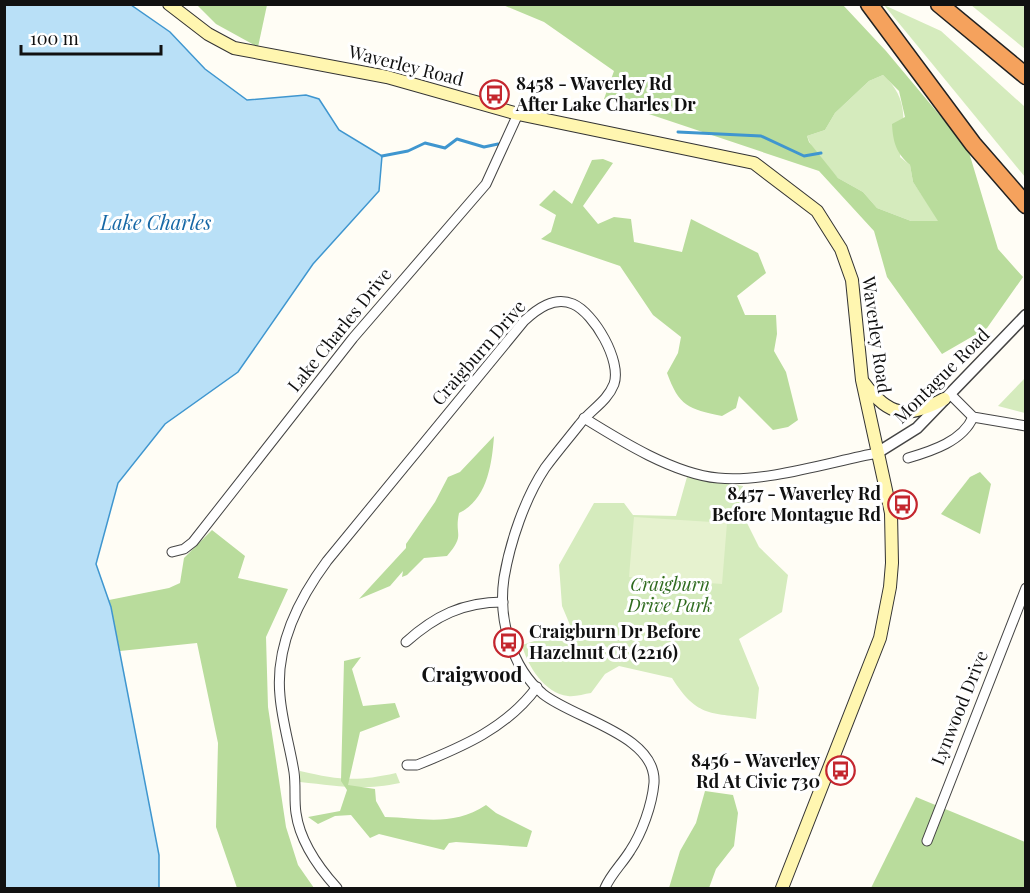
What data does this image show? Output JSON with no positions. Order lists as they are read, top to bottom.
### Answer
{
  "streets": {
    "main road": ["Waverley Road"],
    "street": [
      "Lake Charles Drive",
      "Craigburn Drive",
      "Montague Road",
      "Lynwood Drive"
    ]
  },
  "crossings": [
    ["Waverley Road", "Lake Charles Drive"],
    ["Waverley Road", "Montague Road"]
  ],
  "districts": ["Craigwood"],
  "water": ["Lake Charles"],
  "parks": ["Craigburn Drive Park"],
  "places": {
    "bus stop": [
      "8458 - Waverley Rd After Lake Charles Dr",
      "8457 - Waverley Rd Before Montague Rd",
      "Craigburn Dr Before Hazelnut Ct (2216)",
      "8456 - Waverley Rd At Civic 730"
    ]
  },
  "scale_bar": "100 m"
}
